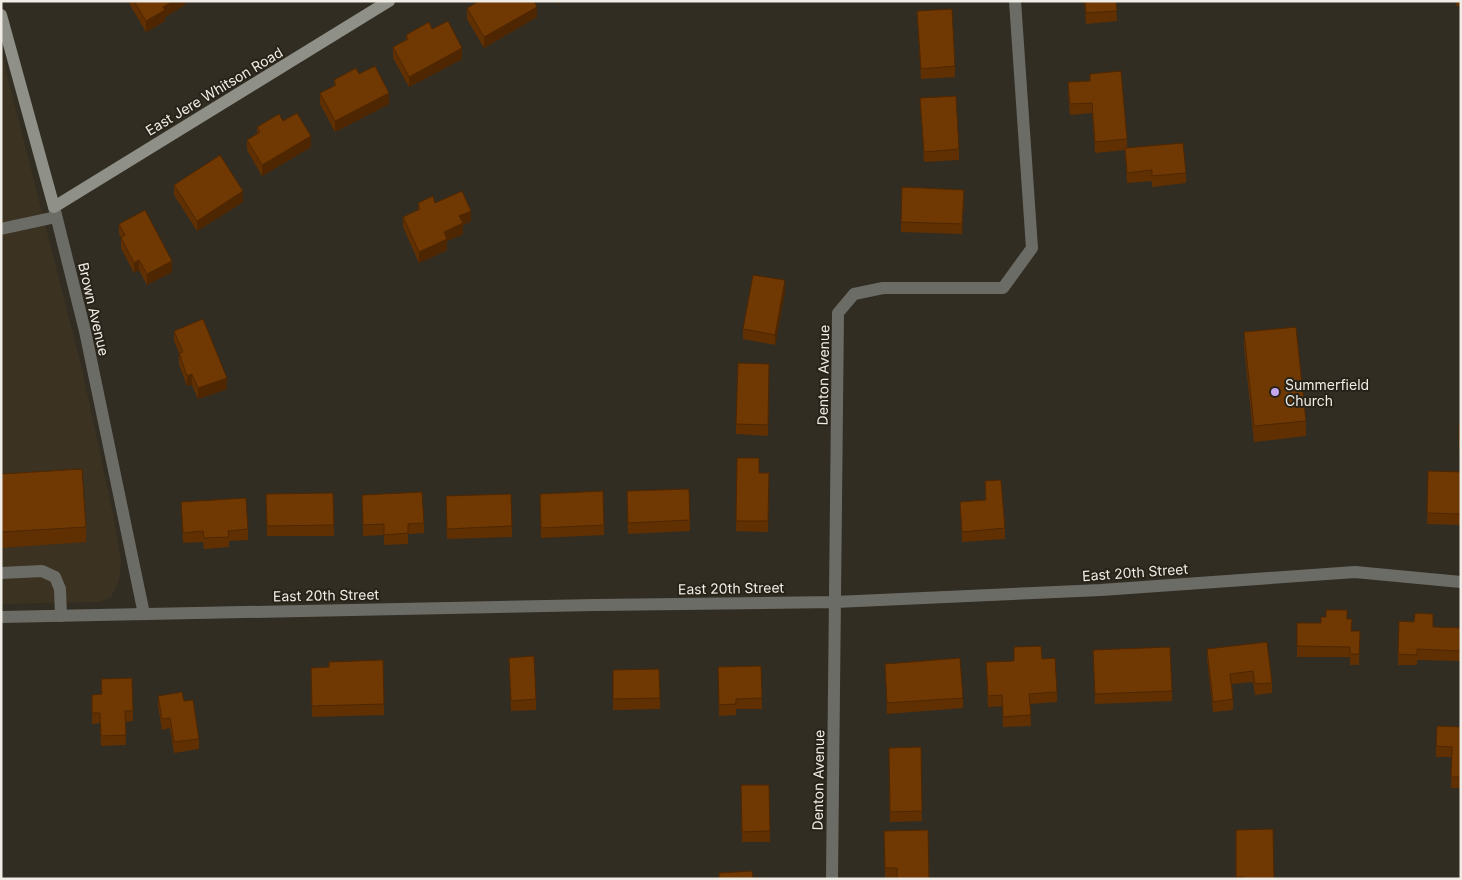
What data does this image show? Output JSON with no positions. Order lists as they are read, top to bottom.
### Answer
{
  "streets": {
    "street": [
      "East Jere Whitson Road",
      "Brown Avenue",
      "Denton Avenue",
      "East 20th Street"
    ]
  },
  "crossings": [
    ["East Jere Whitson Road", "Brown Avenue"],
    ["Brown Avenue", "East 20th Street"],
    ["Denton Avenue", "East 20th Street"]
  ],
  "places": ["Summerfield Church"]
}
